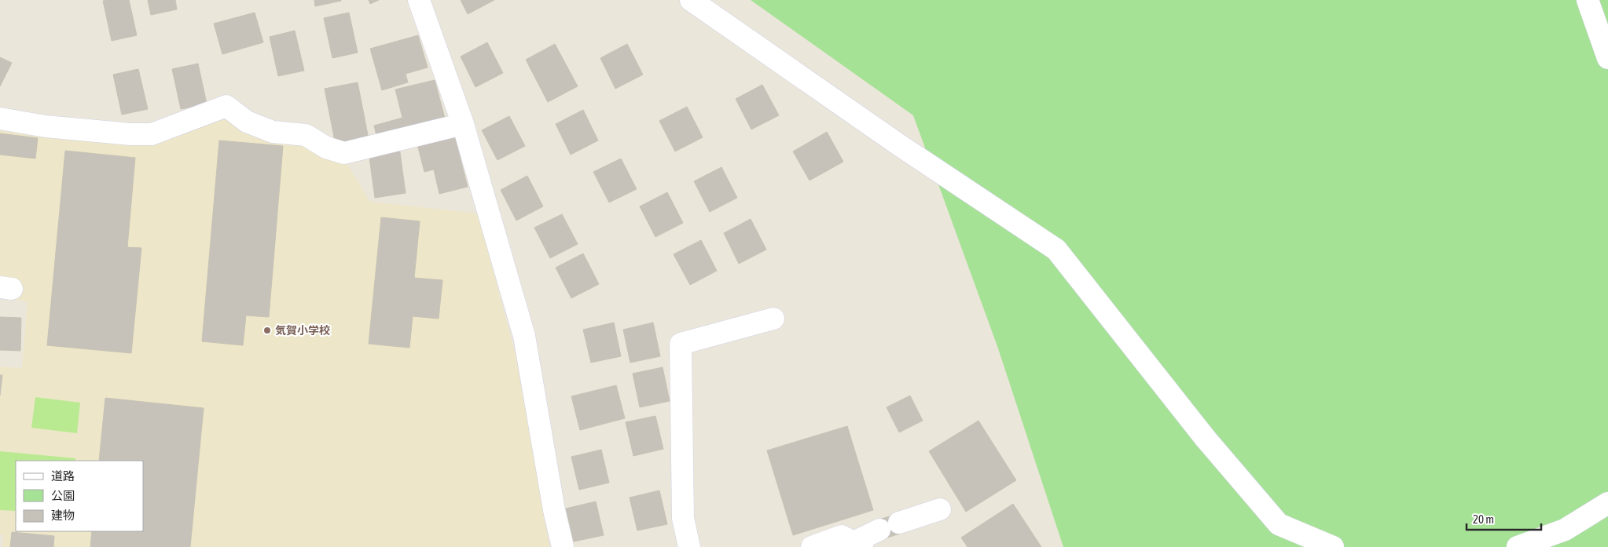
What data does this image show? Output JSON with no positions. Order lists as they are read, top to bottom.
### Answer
{
  "places": ["気賀小学校"],
  "legend": ["道路", "公園", "建物"],
  "scale_bar": "20 m"
}
